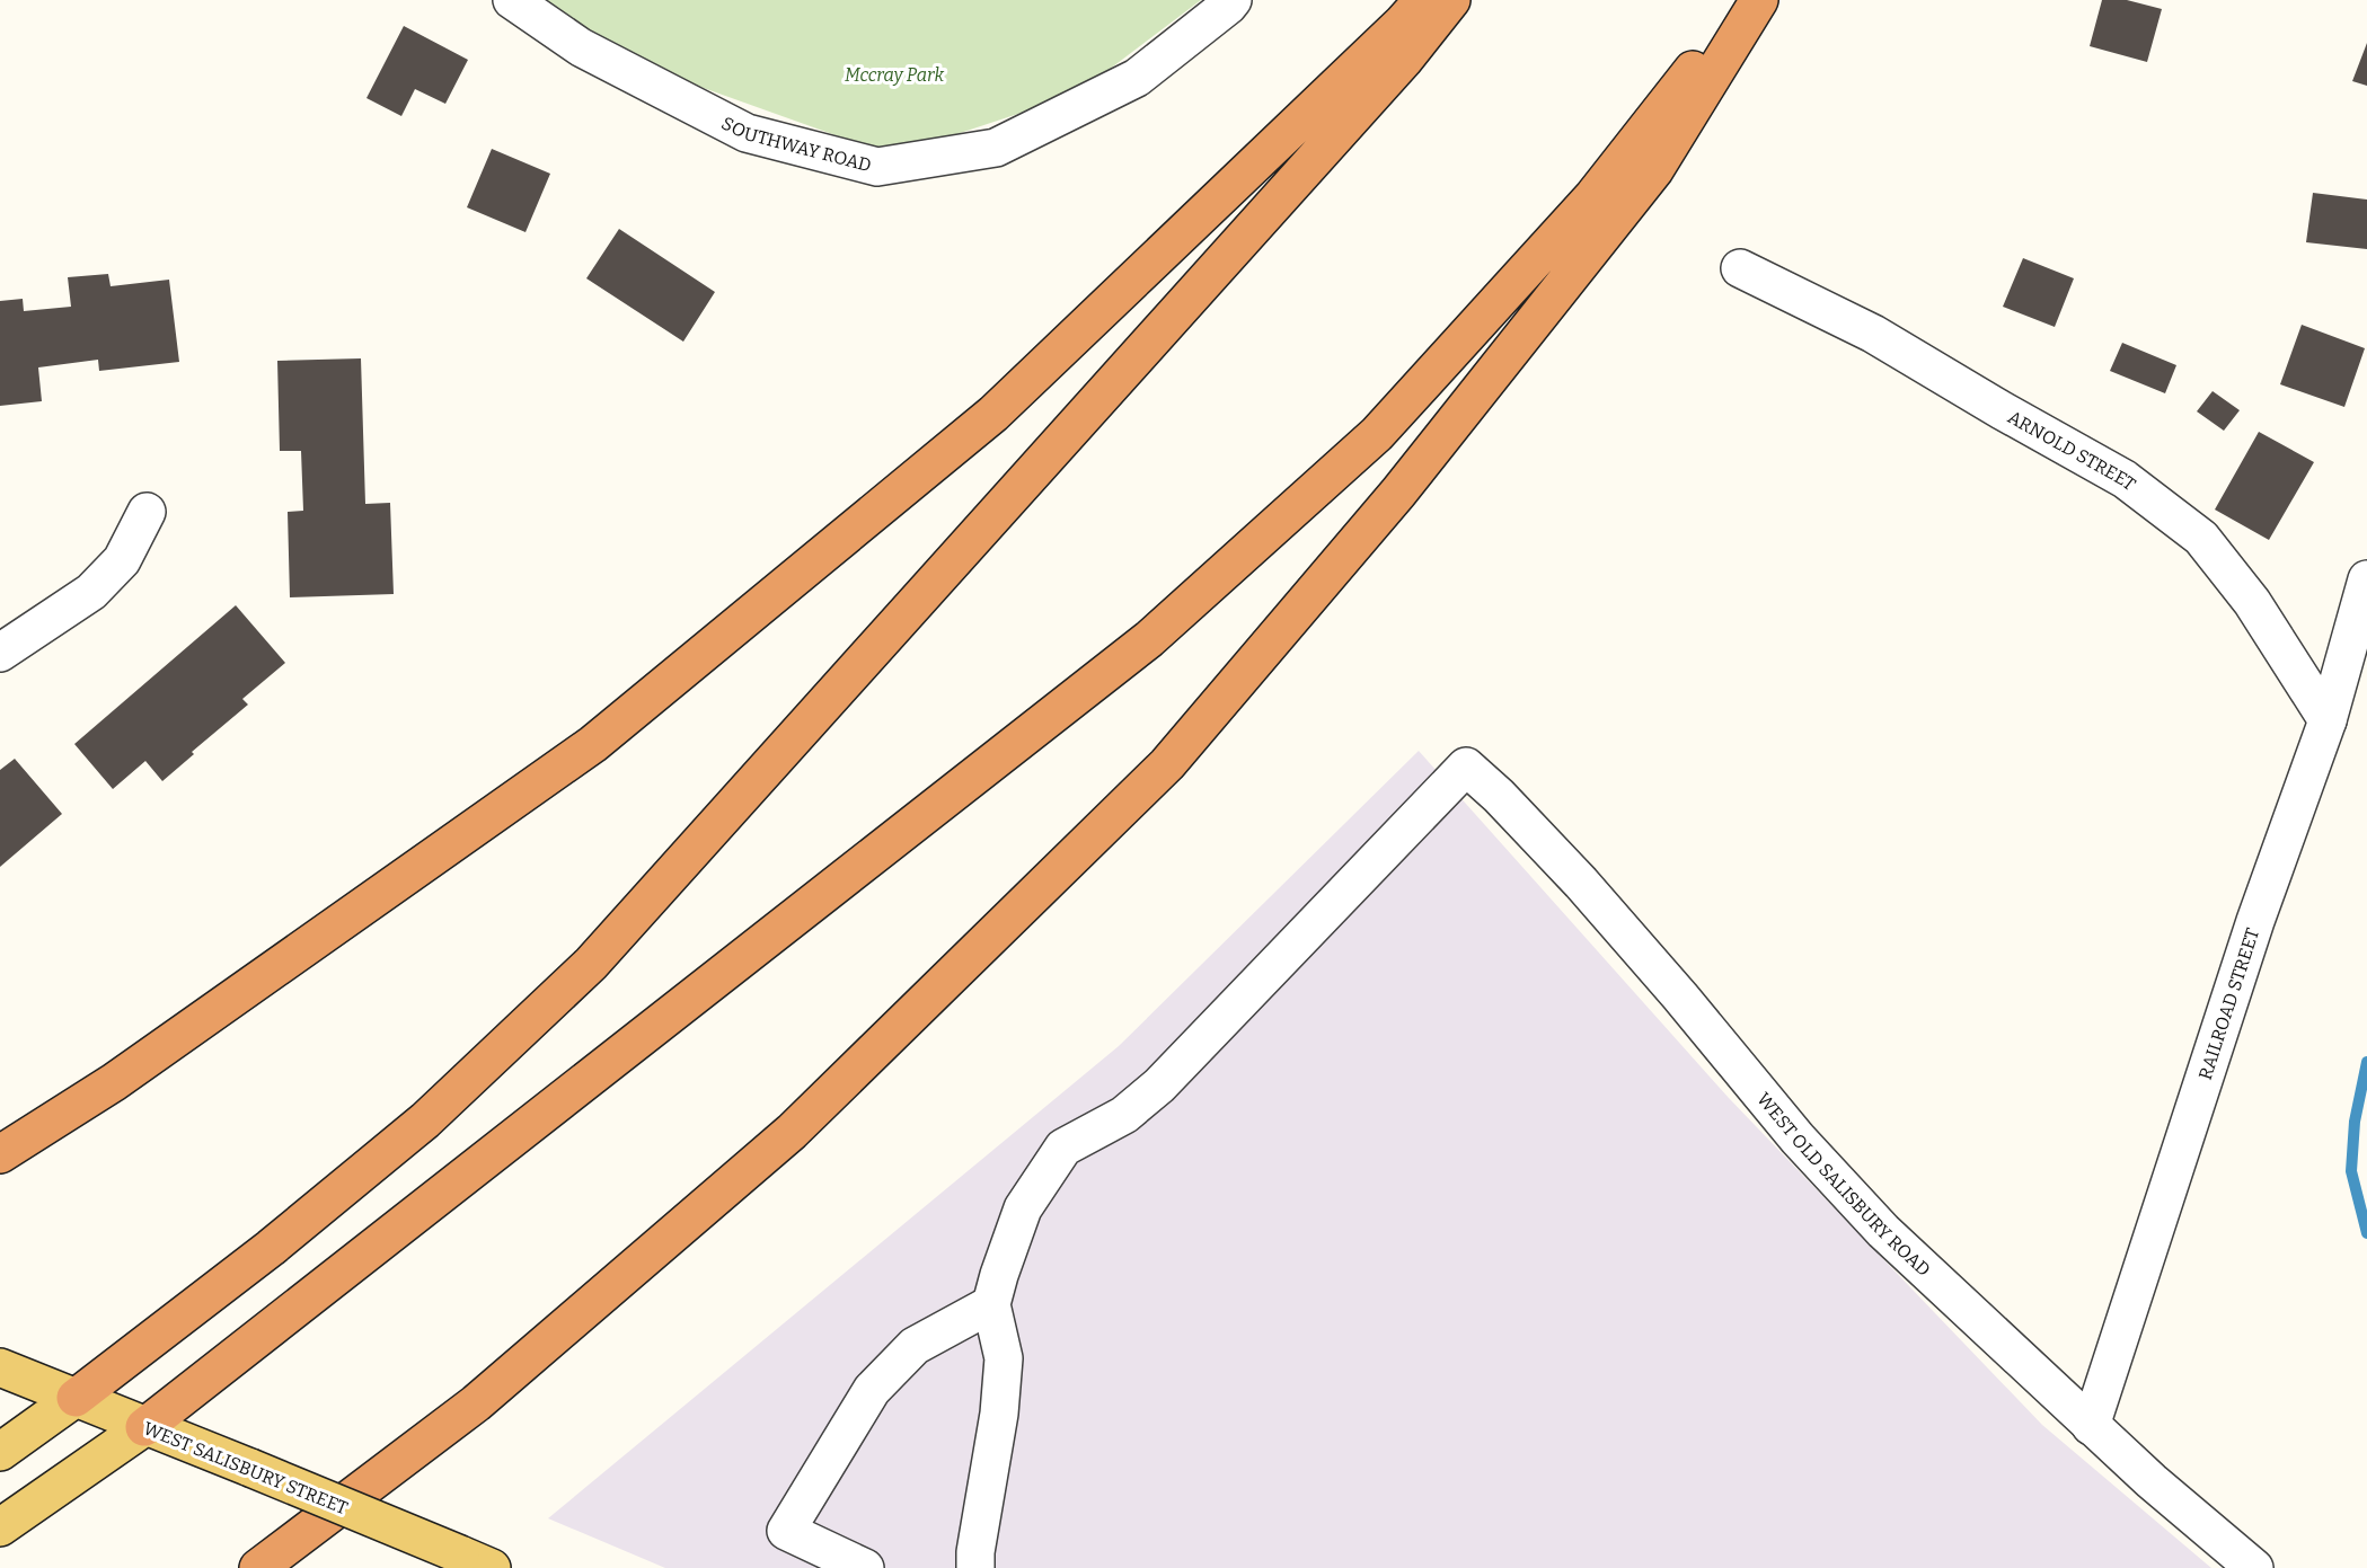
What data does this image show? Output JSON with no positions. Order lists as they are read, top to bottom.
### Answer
{
  "streets": {
    "main road": ["WEST SALISBURY STREET"],
    "street": [
      "SOUTHWAY ROAD",
      "ARNOLD STREET",
      "RAILROAD STREET",
      "WEST OLD SALISBURY ROAD"
    ]
  },
  "crossings": [
    ["ARNOLD STREET", "RAILROAD STREET"],
    ["RAILROAD STREET", "WEST OLD SALISBURY ROAD"]
  ],
  "parks": ["Mccray Park"]
}
